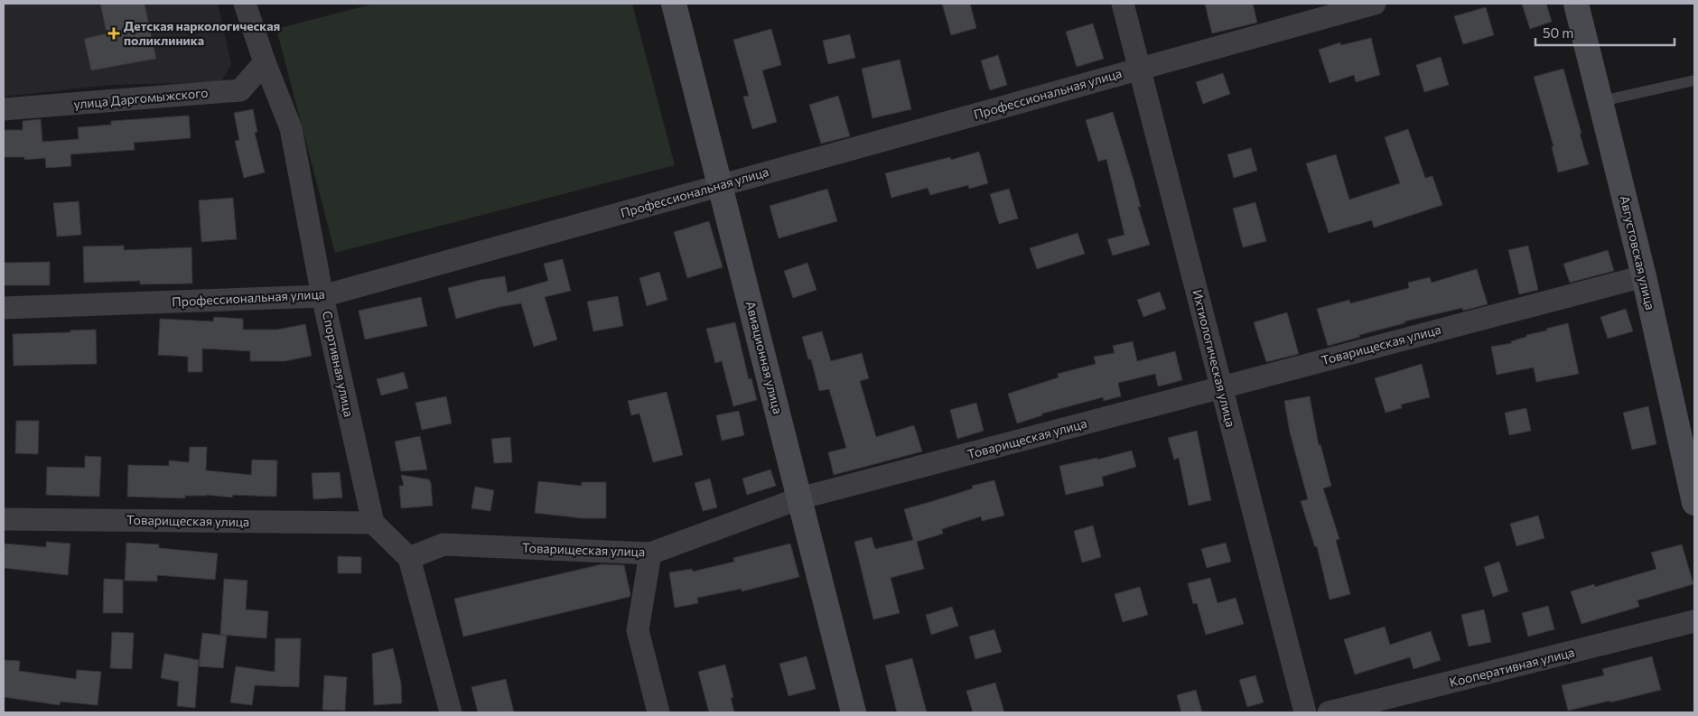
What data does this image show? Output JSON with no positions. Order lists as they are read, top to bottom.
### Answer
{
  "streets": {
    "main road": ["Августовская улица", "Авиационная улица"],
    "street": [
      "Профессиональная улица",
      "улица Даргомыжского",
      "Товарищеская улица",
      "Ихтиологическая улица",
      "Спортивная улица",
      "Кооперативная улица"
    ]
  },
  "crossings": [
    ["Профессиональная улица", "Авиационная улица"],
    ["Профессиональная улица", "Ихтиологическая улица"],
    ["Профессиональная улица", "Спортивная улица"],
    ["улица Даргомыжского", "Спортивная улица"],
    ["Августовская улица", "Товарищеская улица"],
    ["Товарищеская улица", "Авиационная улица"],
    ["Товарищеская улица", "Ихтиологическая улица"],
    ["Товарищеская улица", "Спортивная улица"]
  ],
  "places": {
    "health": ["Детская наркологическая поликлиника"]
  },
  "scale_bar": "50 m"
}
